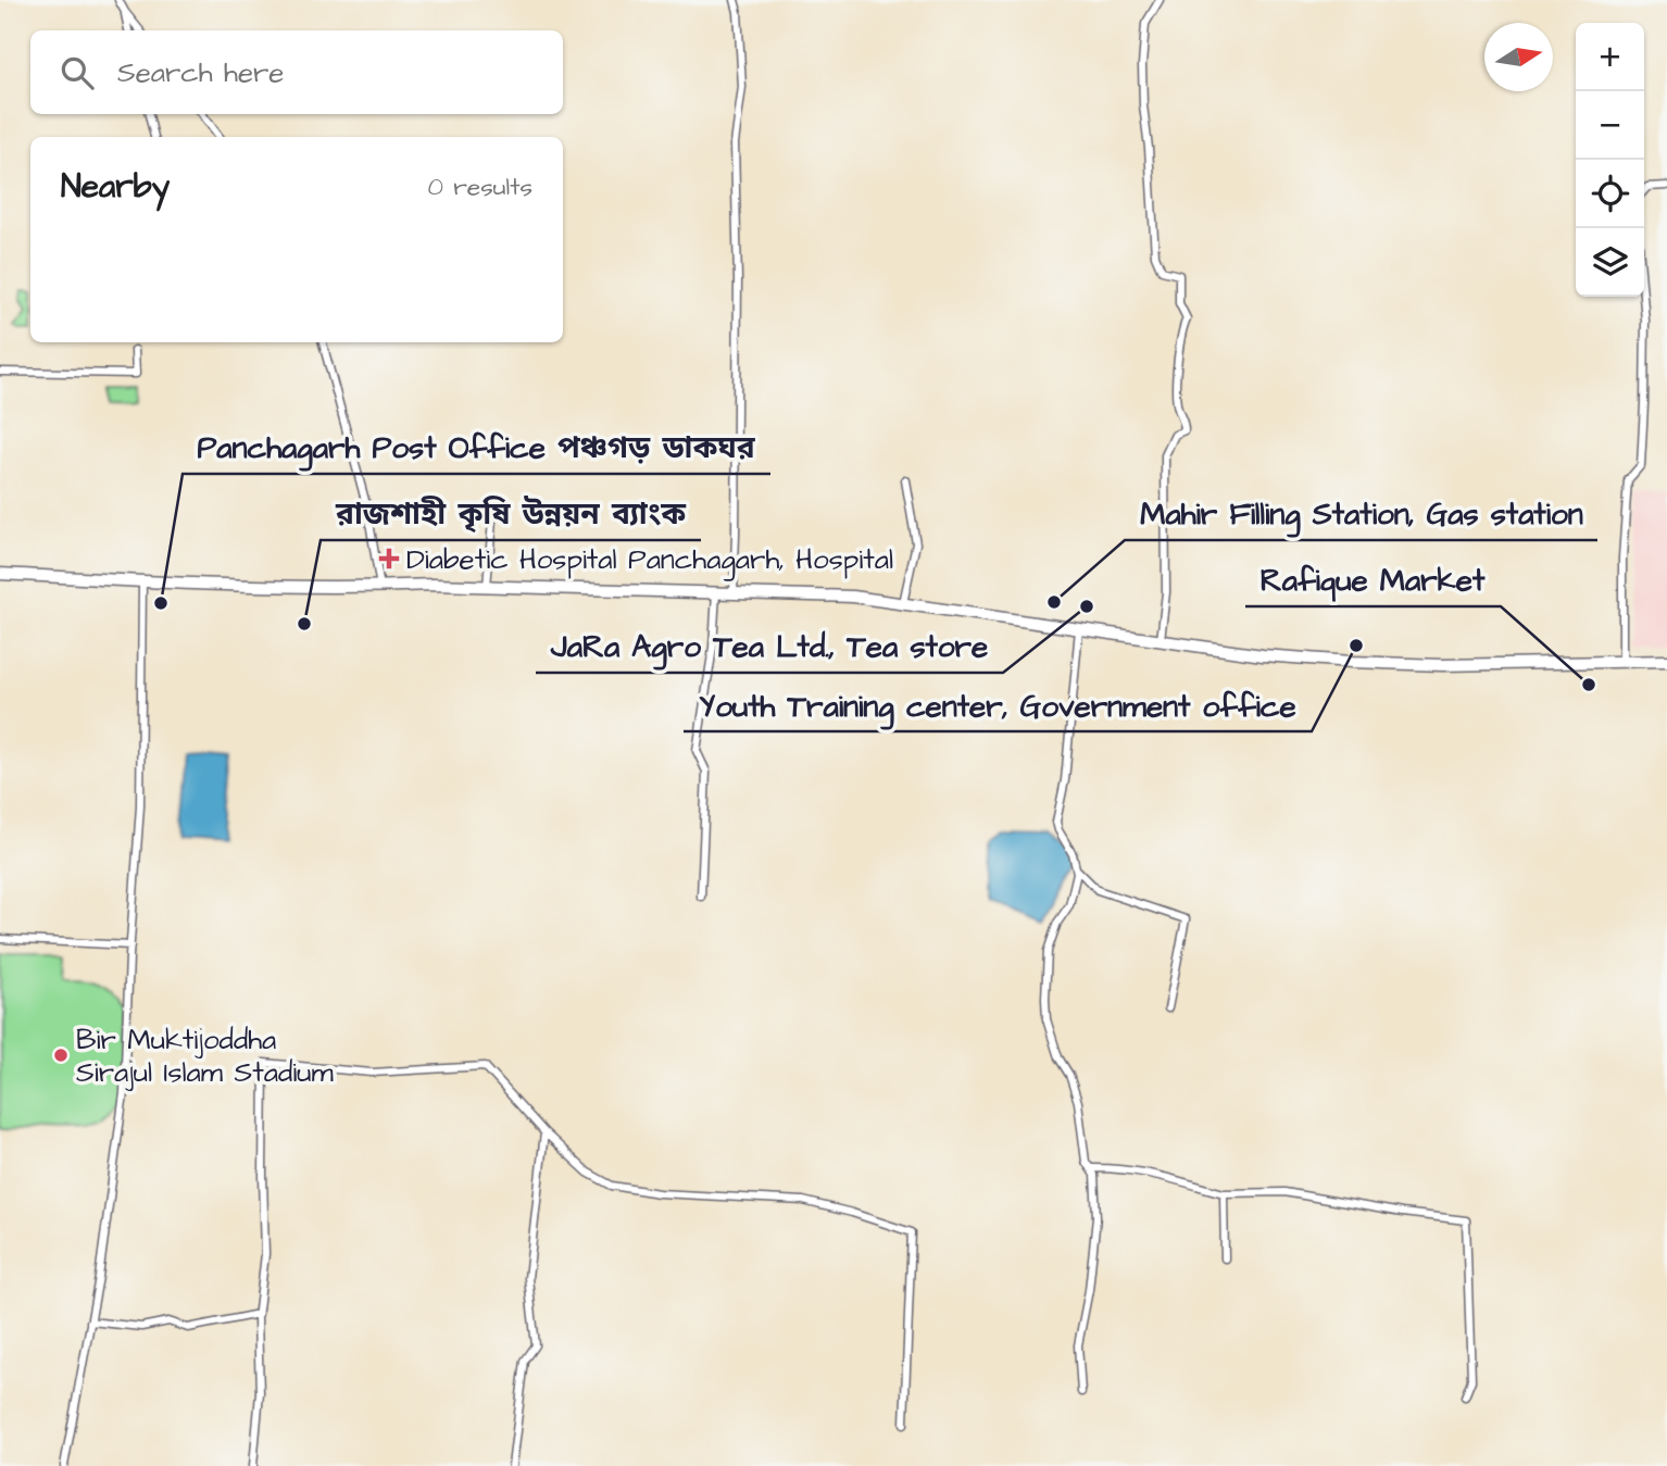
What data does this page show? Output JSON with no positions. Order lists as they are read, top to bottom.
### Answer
{
  "places": {
    "health": ["Diabetic Hospital Panchagarh, Hospital"],
    "other": [
      "Mahir Filling Station, Gas station",
      "Panchagarh Post Office পঞ্চগড় ডাকঘর",
      "JaRa Agro Tea Ltd., Tea store",
      "রাজশাহী কৃষি উন্নয়ন ব্যাংক",
      "Youth Training center, Government office",
      "Rafique Market",
      "Bir Muktijoddha Sirajul Islam Stadium"
    ]
  },
  "north": "right",
  "page": {
    "map_buttons": ["+", "−"],
    "search": "Search here",
    "heading": ["Nearby", "0 results"]
  }
}
